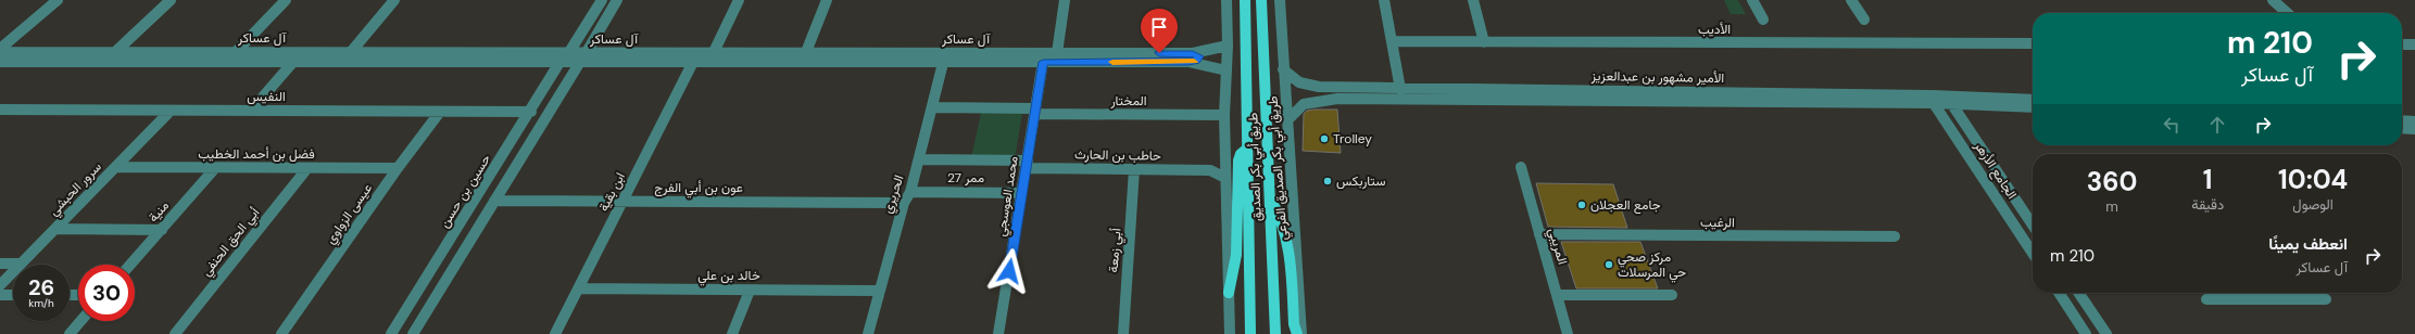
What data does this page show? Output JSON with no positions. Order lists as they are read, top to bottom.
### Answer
{
  "streets": {
    "main road": ["طريق أبي بكر الصديق"],
    "street": [
      "الأديب",
      "آل عساكر",
      "الأمير مشهور بن عبدالعزيز",
      "النفيس",
      "المختار",
      "فضل بن أحمد الخطيب",
      "حاطب بن الحارث",
      "طريق أبي بكر الصديق الفرعي",
      "الجامع الأزهر",
      "ممر 27",
      "عون بن أبي الفرج",
      "سرور الحبشي",
      "حسين بن حسن",
      "ابن بقية",
      "الحريري",
      "محمد العوسجي",
      "منية",
      "عيسى الزواوي",
      "الرغيب",
      "أبي الحق الحنفي",
      "المريبي",
      "أبي زمعة",
      "خالد بن علي"
    ]
  },
  "crossings": [
    ["آل عساكر", "حسين بن حسن"],
    ["آل عساكر", "ابن بقية"],
    ["آل عساكر", "الحريري"],
    ["آل عساكر", "محمد العوسجي"],
    ["الأمير مشهور بن عبدالعزيز", "طريق أبي بكر الصديق الفرعي"],
    ["الأمير مشهور بن عبدالعزيز", "الجامع الأزهر"],
    ["النفيس", "سرور الحبشي"],
    ["النفيس", "حسين بن حسن"],
    ["النفيس", "عيسى الزواوي"],
    ["المختار", "الحريري"],
    ["المختار", "محمد العوسجي"],
    ["فضل بن أحمد الخطيب", "سرور الحبشي"],
    ["فضل بن أحمد الخطيب", "منية"],
    ["فضل بن أحمد الخطيب", "عيسى الزواوي"],
    ["فضل بن أحمد الخطيب", "أبي الحق الحنفي"],
    ["حاطب بن الحارث", "الحريري"],
    ["حاطب بن الحارث", "محمد العوسجي"],
    ["حاطب بن الحارث", "أبي زمعة"],
    ["ممر 27", "الحريري"],
    ["ممر 27", "محمد العوسجي"],
    ["عون بن أبي الفرج", "ابن بقية"],
    ["عون بن أبي الفرج", "الحريري"],
    ["ابن بقية", "خالد بن علي"],
    ["الحريري", "خالد بن علي"],
    ["الرغيب", "المريبي"]
  ],
  "places": [
    "Trolley",
    "ستاربكس",
    "جامع العجلان",
    "مركز صحي حي المرسلات"
  ],
  "page": {
    "turn": ["210 m", "آل عساكر"],
    "eta": [
      "10:04",
      "الوصول",
      "1",
      "دقيقة",
      "360",
      "m"
    ],
    "list": [
      {
        "name": "انعطف يمينًا",
        "note": "آل عساكر",
        "value": "210 m"
      }
    ],
    "speed": "26 km/h",
    "limit": "30"
  }
}
